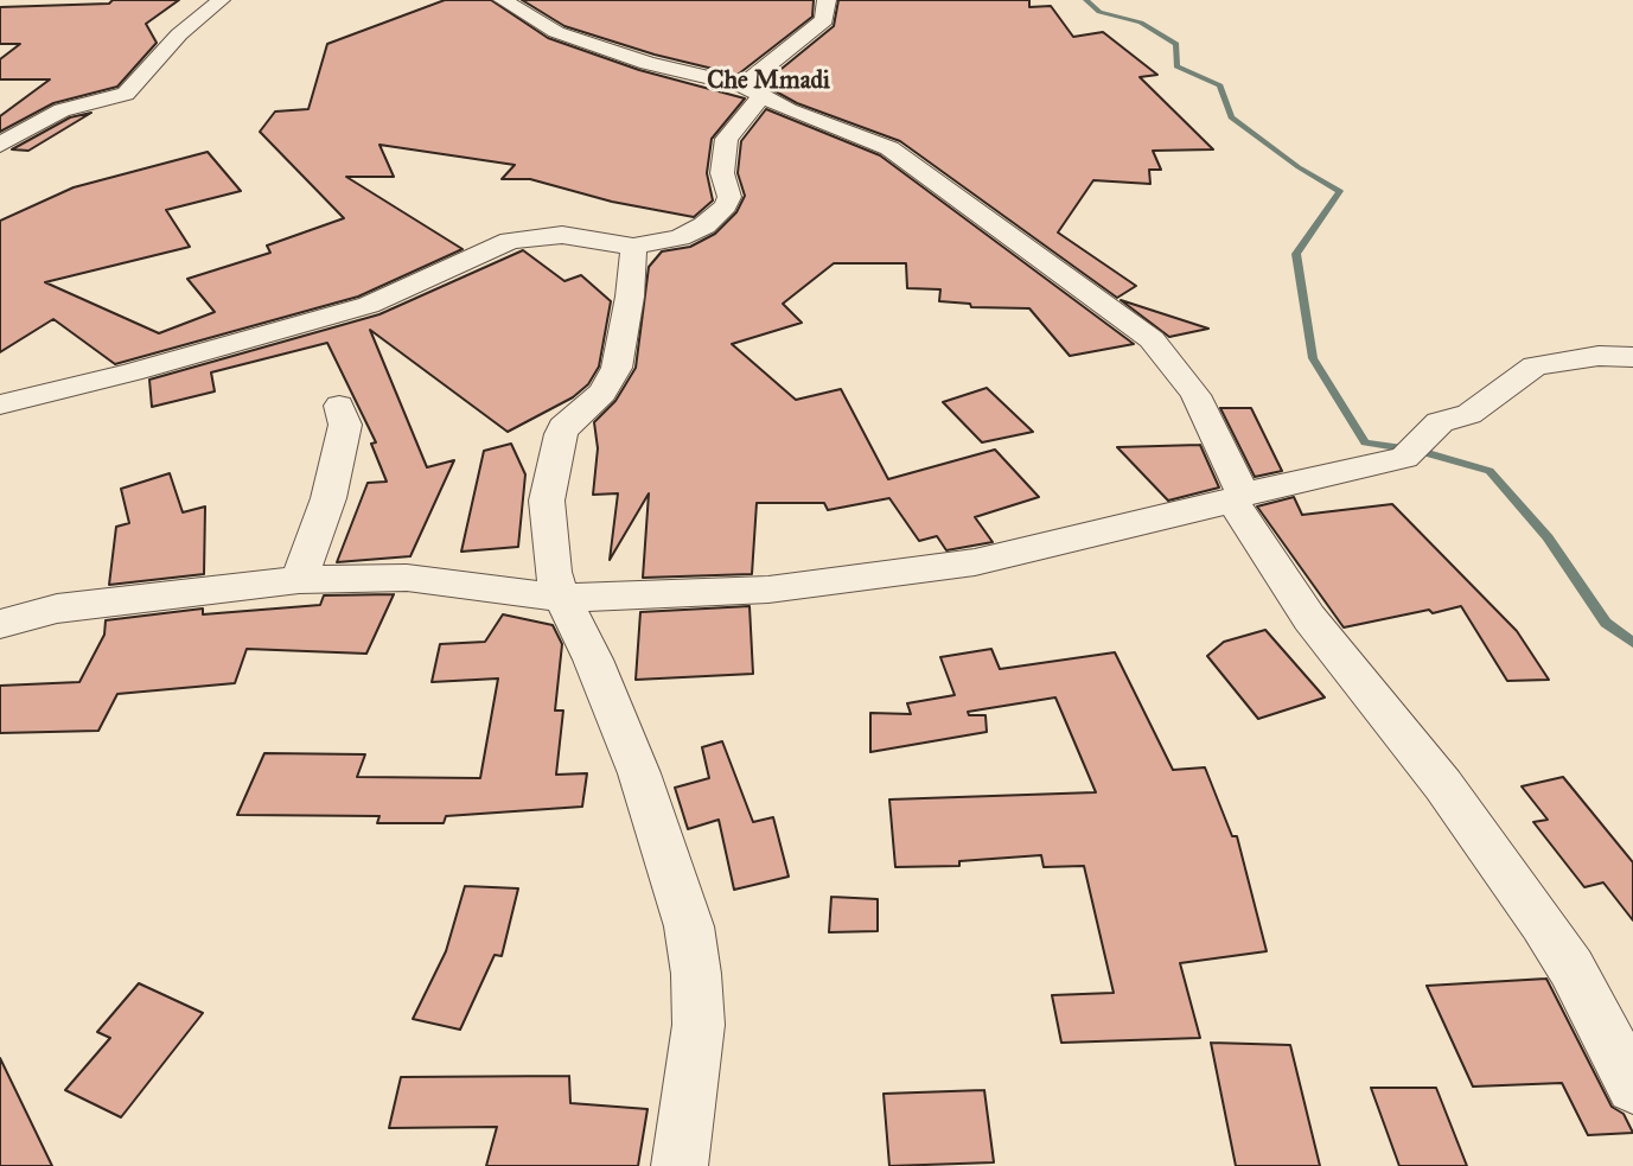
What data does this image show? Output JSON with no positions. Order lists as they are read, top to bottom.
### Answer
{
  "districts": ["Che Mmadi"]
}
